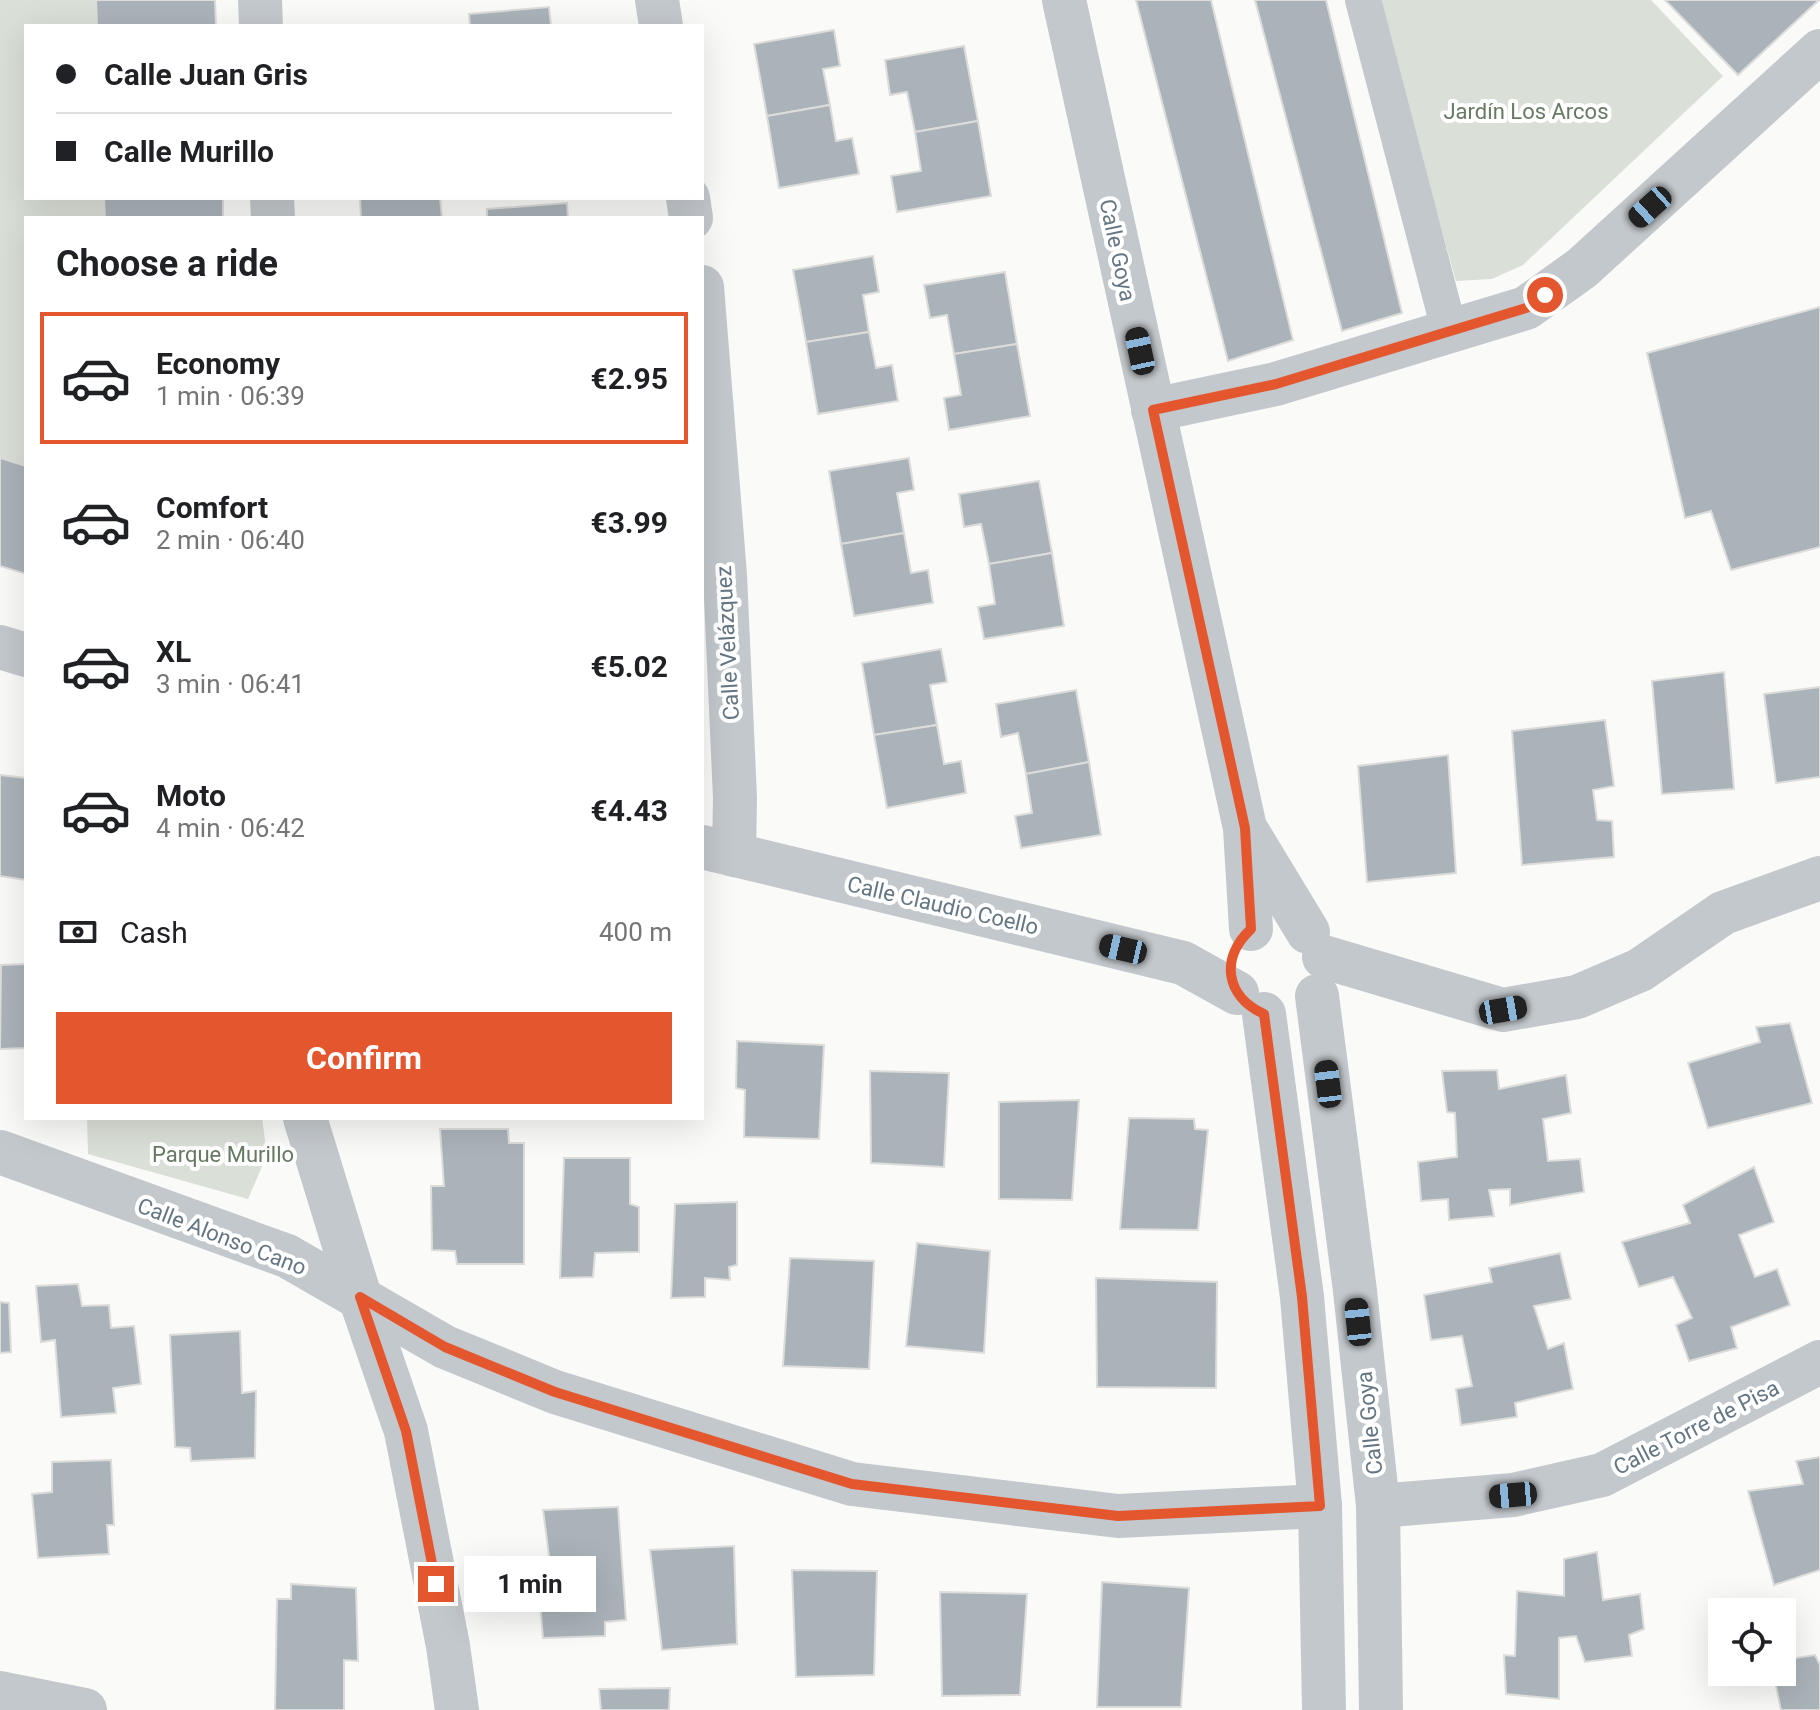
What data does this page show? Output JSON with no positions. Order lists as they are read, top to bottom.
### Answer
{
  "streets": {
    "street": [
      "Calle Goya",
      "Calle Velázquez",
      "Calle Claudio Coello",
      "Calle Alonso Cano",
      "Calle Torre de Pisa"
    ]
  },
  "crossings": [
    ["Calle Goya", "Calle Claudio Coello"],
    ["Calle Goya", "Calle Torre de Pisa"],
    ["Calle Velázquez", "Calle Claudio Coello"]
  ],
  "parks": ["Jardín Los Arcos", "Parque Murillo"],
  "page": {
    "banner": ["Calle Juan Gris", "Calle Murillo"],
    "heading": "Choose a ride",
    "list": [
      {
        "name": "Economy",
        "note": "1 min · 06:39",
        "value": "€2.95"
      },
      {
        "name": "Comfort",
        "note": "2 min · 06:40",
        "value": "€3.99"
      },
      {
        "name": "XL",
        "note": "3 min · 06:41",
        "value": "€5.02"
      },
      {
        "name": "Moto",
        "note": "4 min · 06:42",
        "value": "€4.43"
      }
    ],
    "pay": ["Cash", "400 m"],
    "buttons": "Confirm",
    "bubble": "1 min"
  }
}
